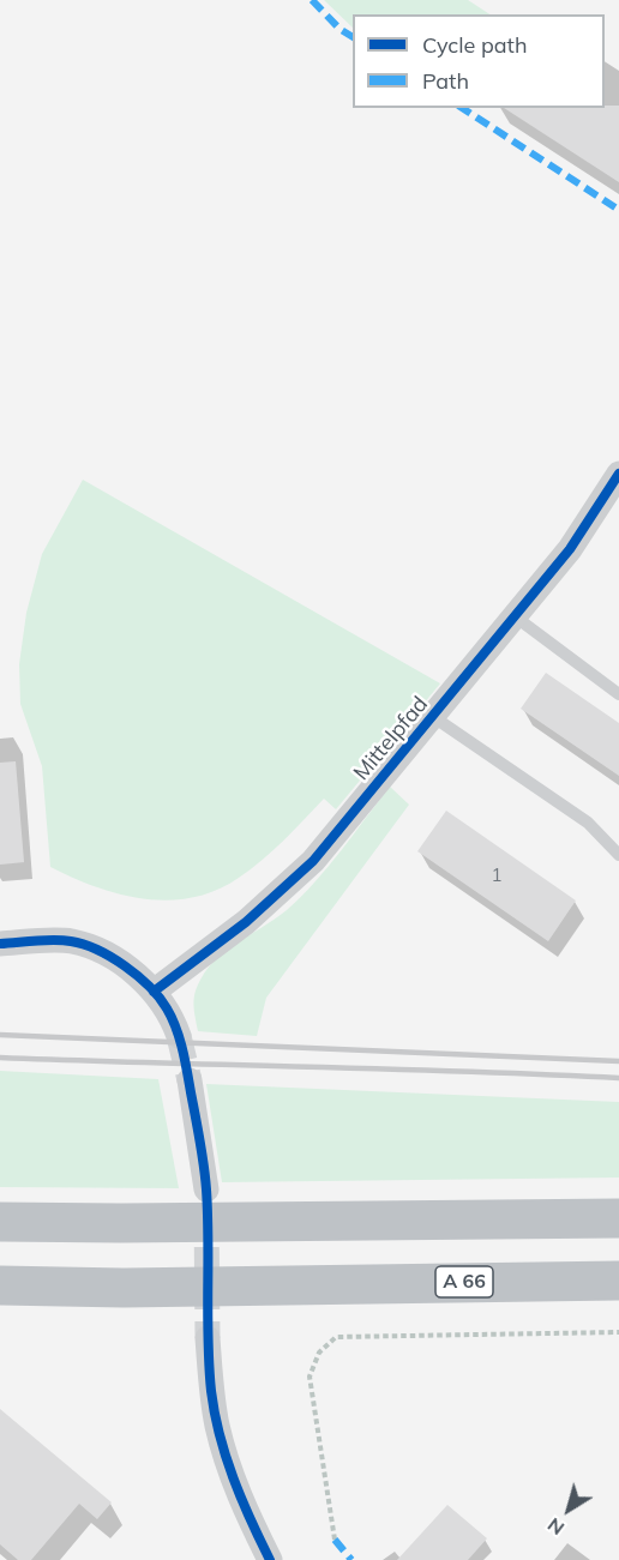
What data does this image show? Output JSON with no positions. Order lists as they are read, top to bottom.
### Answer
{
  "streets": {
    "highway": ["A 66"],
    "street": ["Mittelpfad"]
  },
  "house_numbers": ["1"],
  "legend": ["Cycle path", "Path"],
  "north": "bottom left"
}
